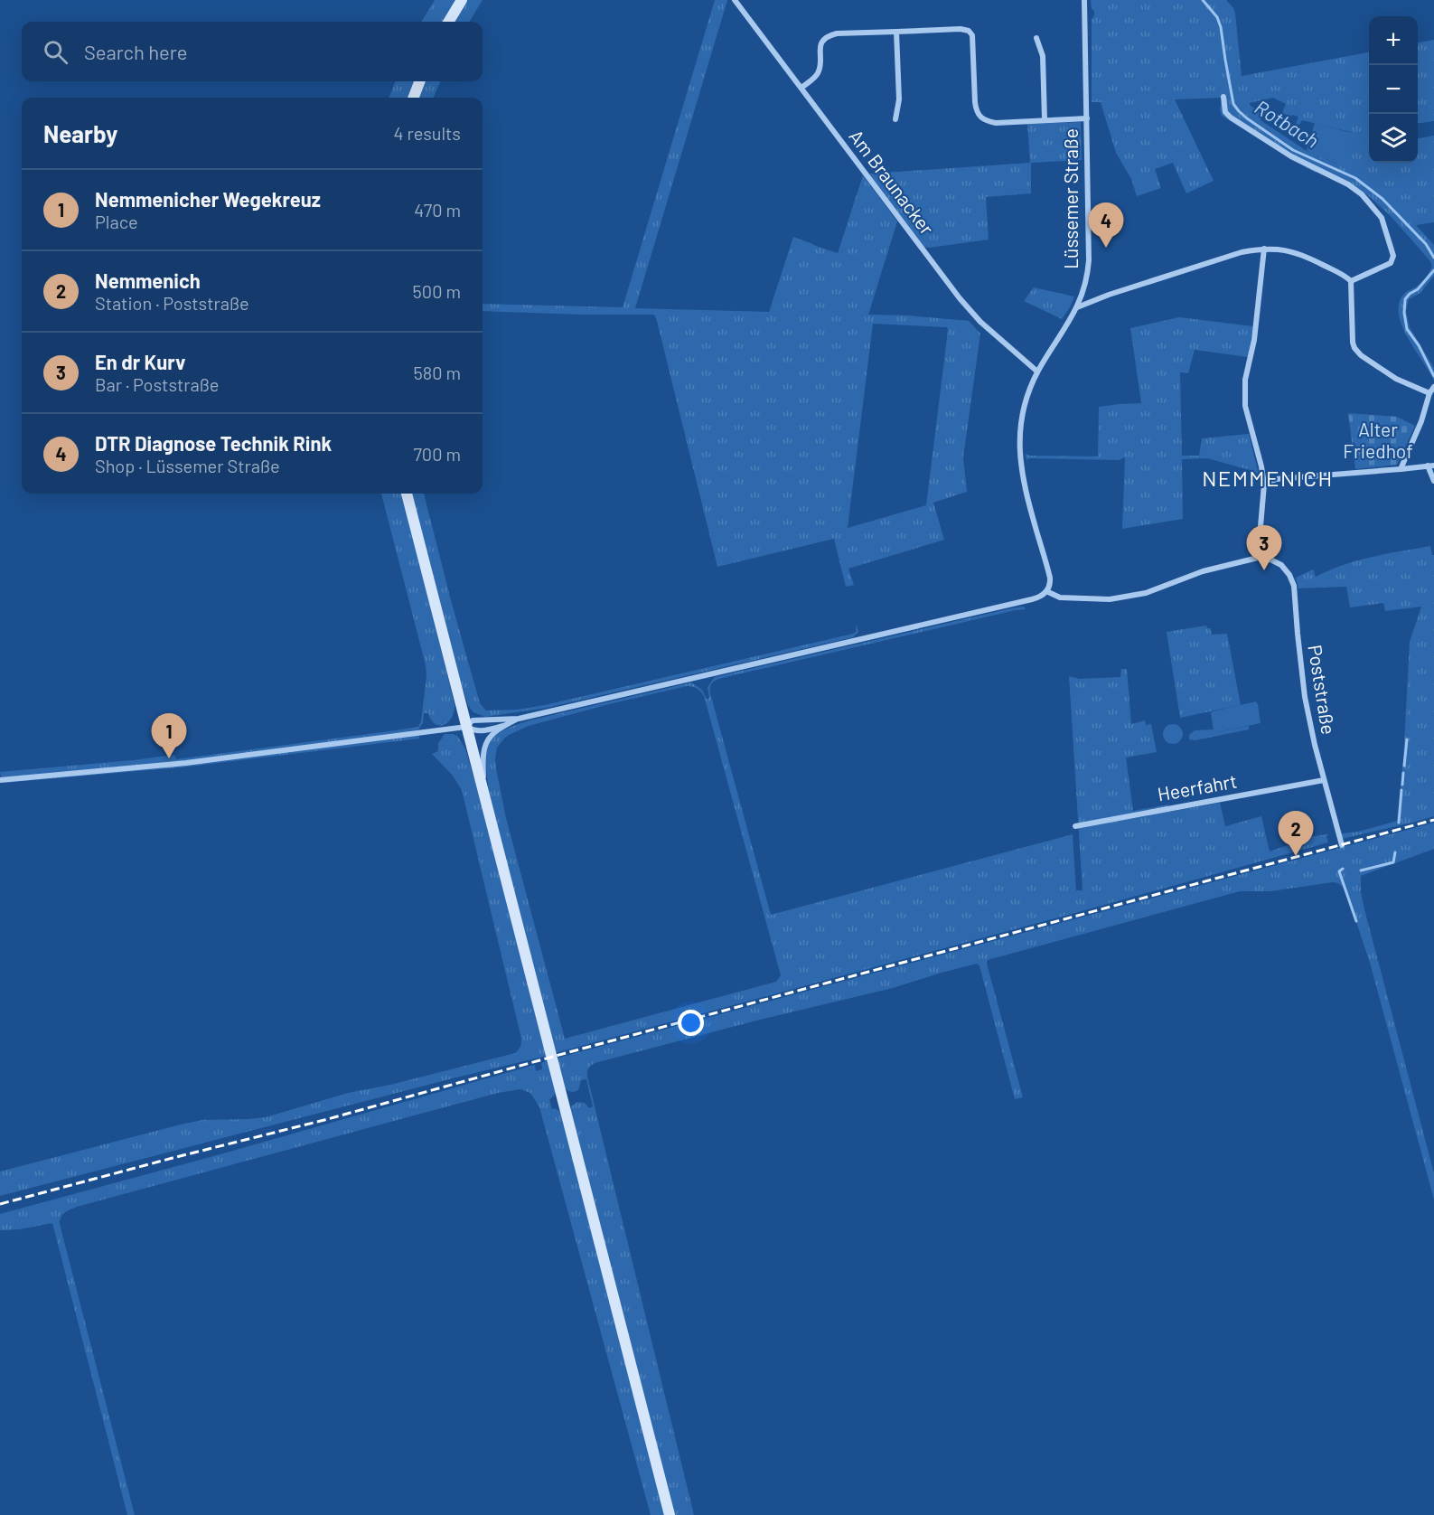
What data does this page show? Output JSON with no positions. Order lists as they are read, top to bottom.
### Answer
{
  "streets": {
    "street": [
      "Am Braunacker",
      "Lüssemer Straße",
      "Poststraße",
      "Heerfahrt"
    ]
  },
  "crossings": [
    ["Am Braunacker", "Lüssemer Straße"],
    ["Poststraße", "Heerfahrt"]
  ],
  "districts": ["NEMMENICH"],
  "water": ["Rotbach"],
  "parks": ["Alter Friedhof"],
  "page": {
    "map_buttons": ["+", "−"],
    "search": "Search here",
    "heading": ["Nearby", "4 results"],
    "list": [
      {
        "mark": "1",
        "name": "Nemmenicher Wegekreuz",
        "note": "Place",
        "value": "470 m"
      },
      {
        "mark": "2",
        "name": "Nemmenich",
        "note": "Station · Poststraße",
        "value": "500 m"
      },
      {
        "mark": "3",
        "name": "En dr Kurv",
        "note": "Bar · Poststraße",
        "value": "580 m"
      },
      {
        "mark": "4",
        "name": "DTR Diagnose Technik Rink",
        "note": "Shop · Lüssemer Straße",
        "value": "700 m"
      }
    ],
    "pins": [
      "4",
      "3",
      "1",
      "2"
    ]
  }
}
